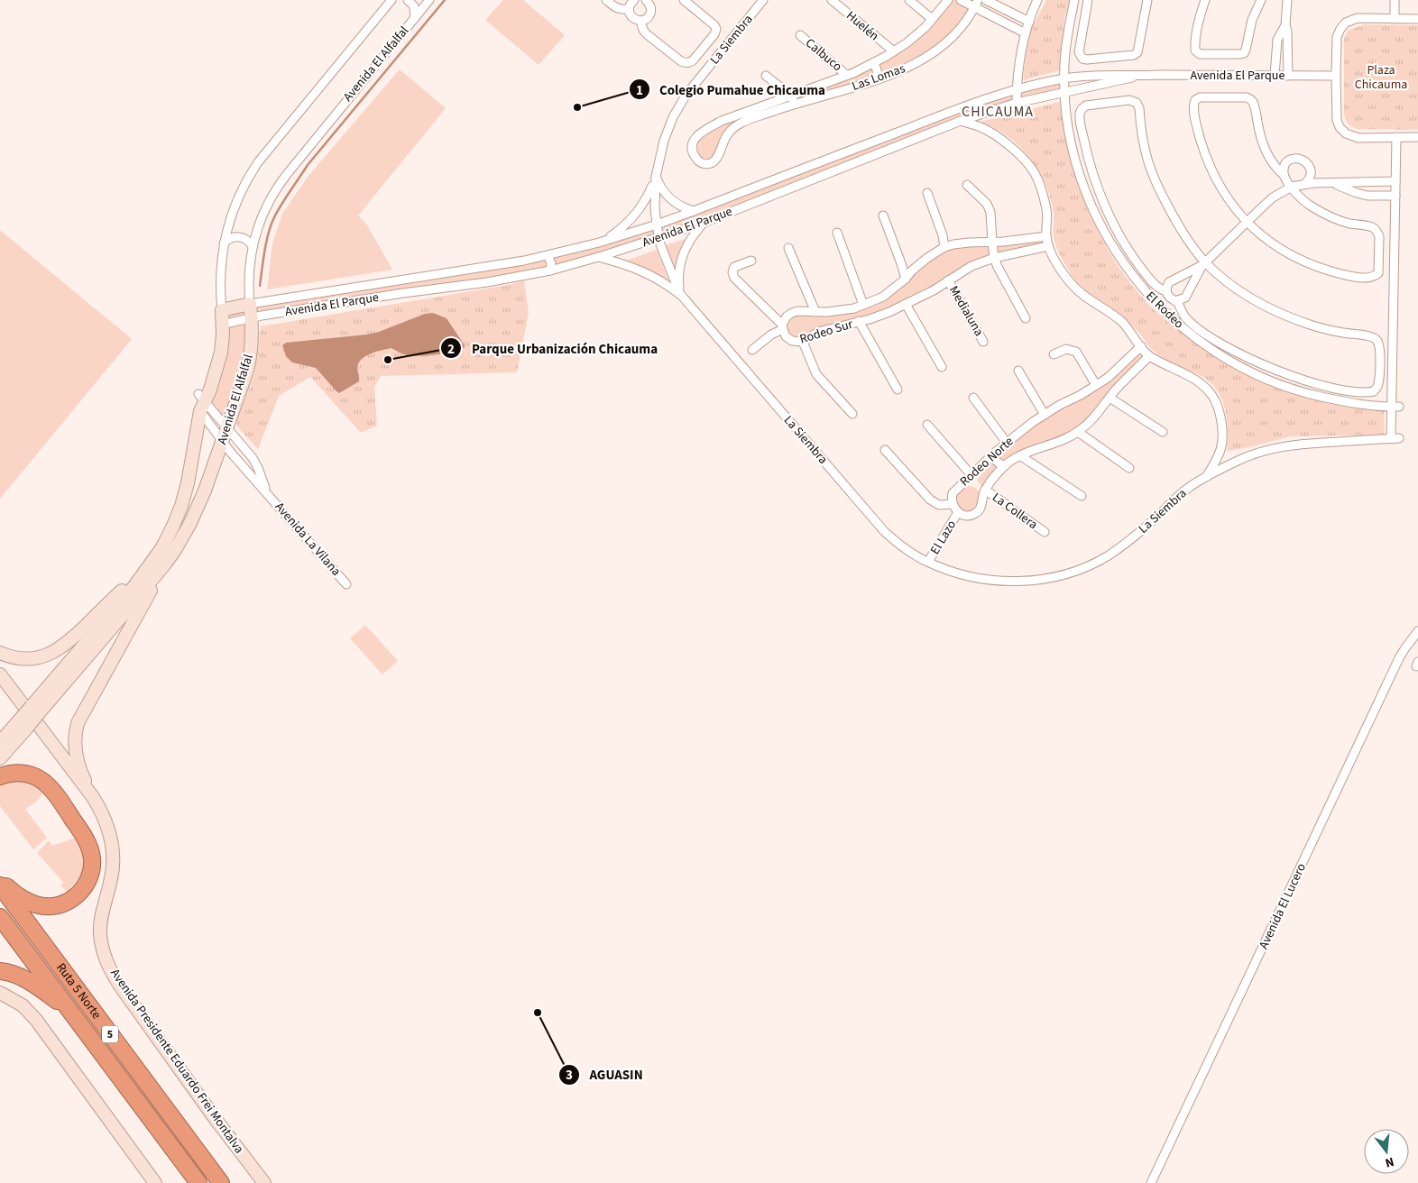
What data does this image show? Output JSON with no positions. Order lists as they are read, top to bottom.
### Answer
{
  "streets": {
    "highway": ["Ruta 5 Norte", "5"],
    "street": [
      "Huelén",
      "La Siembra",
      "Calbuco",
      "Avenida El Alfalfal",
      "Avenida El Parque",
      "Las Lomas",
      "El Rodeo",
      "Medialuna",
      "Rodeo Sur",
      "Rodeo Norte",
      "La Collera",
      "El Lazo",
      "Avenida La Vilana",
      "Avenida El Lucero",
      "Avenida Presidente Eduardo Frei Montalva"
    ]
  },
  "crossings": [
    ["Huelén", "Las Lomas"],
    ["La Siembra", "Avenida El Parque"],
    ["La Siembra", "El Rodeo"],
    ["La Siembra", "El Lazo"],
    ["Calbuco", "Las Lomas"],
    ["Avenida El Alfalfal", "Avenida El Parque"],
    ["Avenida El Alfalfal", "Avenida La Vilana"],
    ["Avenida El Parque", "El Rodeo"],
    ["Medialuna", "Rodeo Sur"],
    ["Rodeo Norte", "La Collera"],
    ["Rodeo Norte", "El Lazo"]
  ],
  "districts": ["CHICAUMA"],
  "parks": ["Plaza Chicauma"],
  "places": ["Colegio Pumahue Chicauma", "Parque Urbanización Chicauma", "AGUASIN"],
  "north": "bottom"
}
